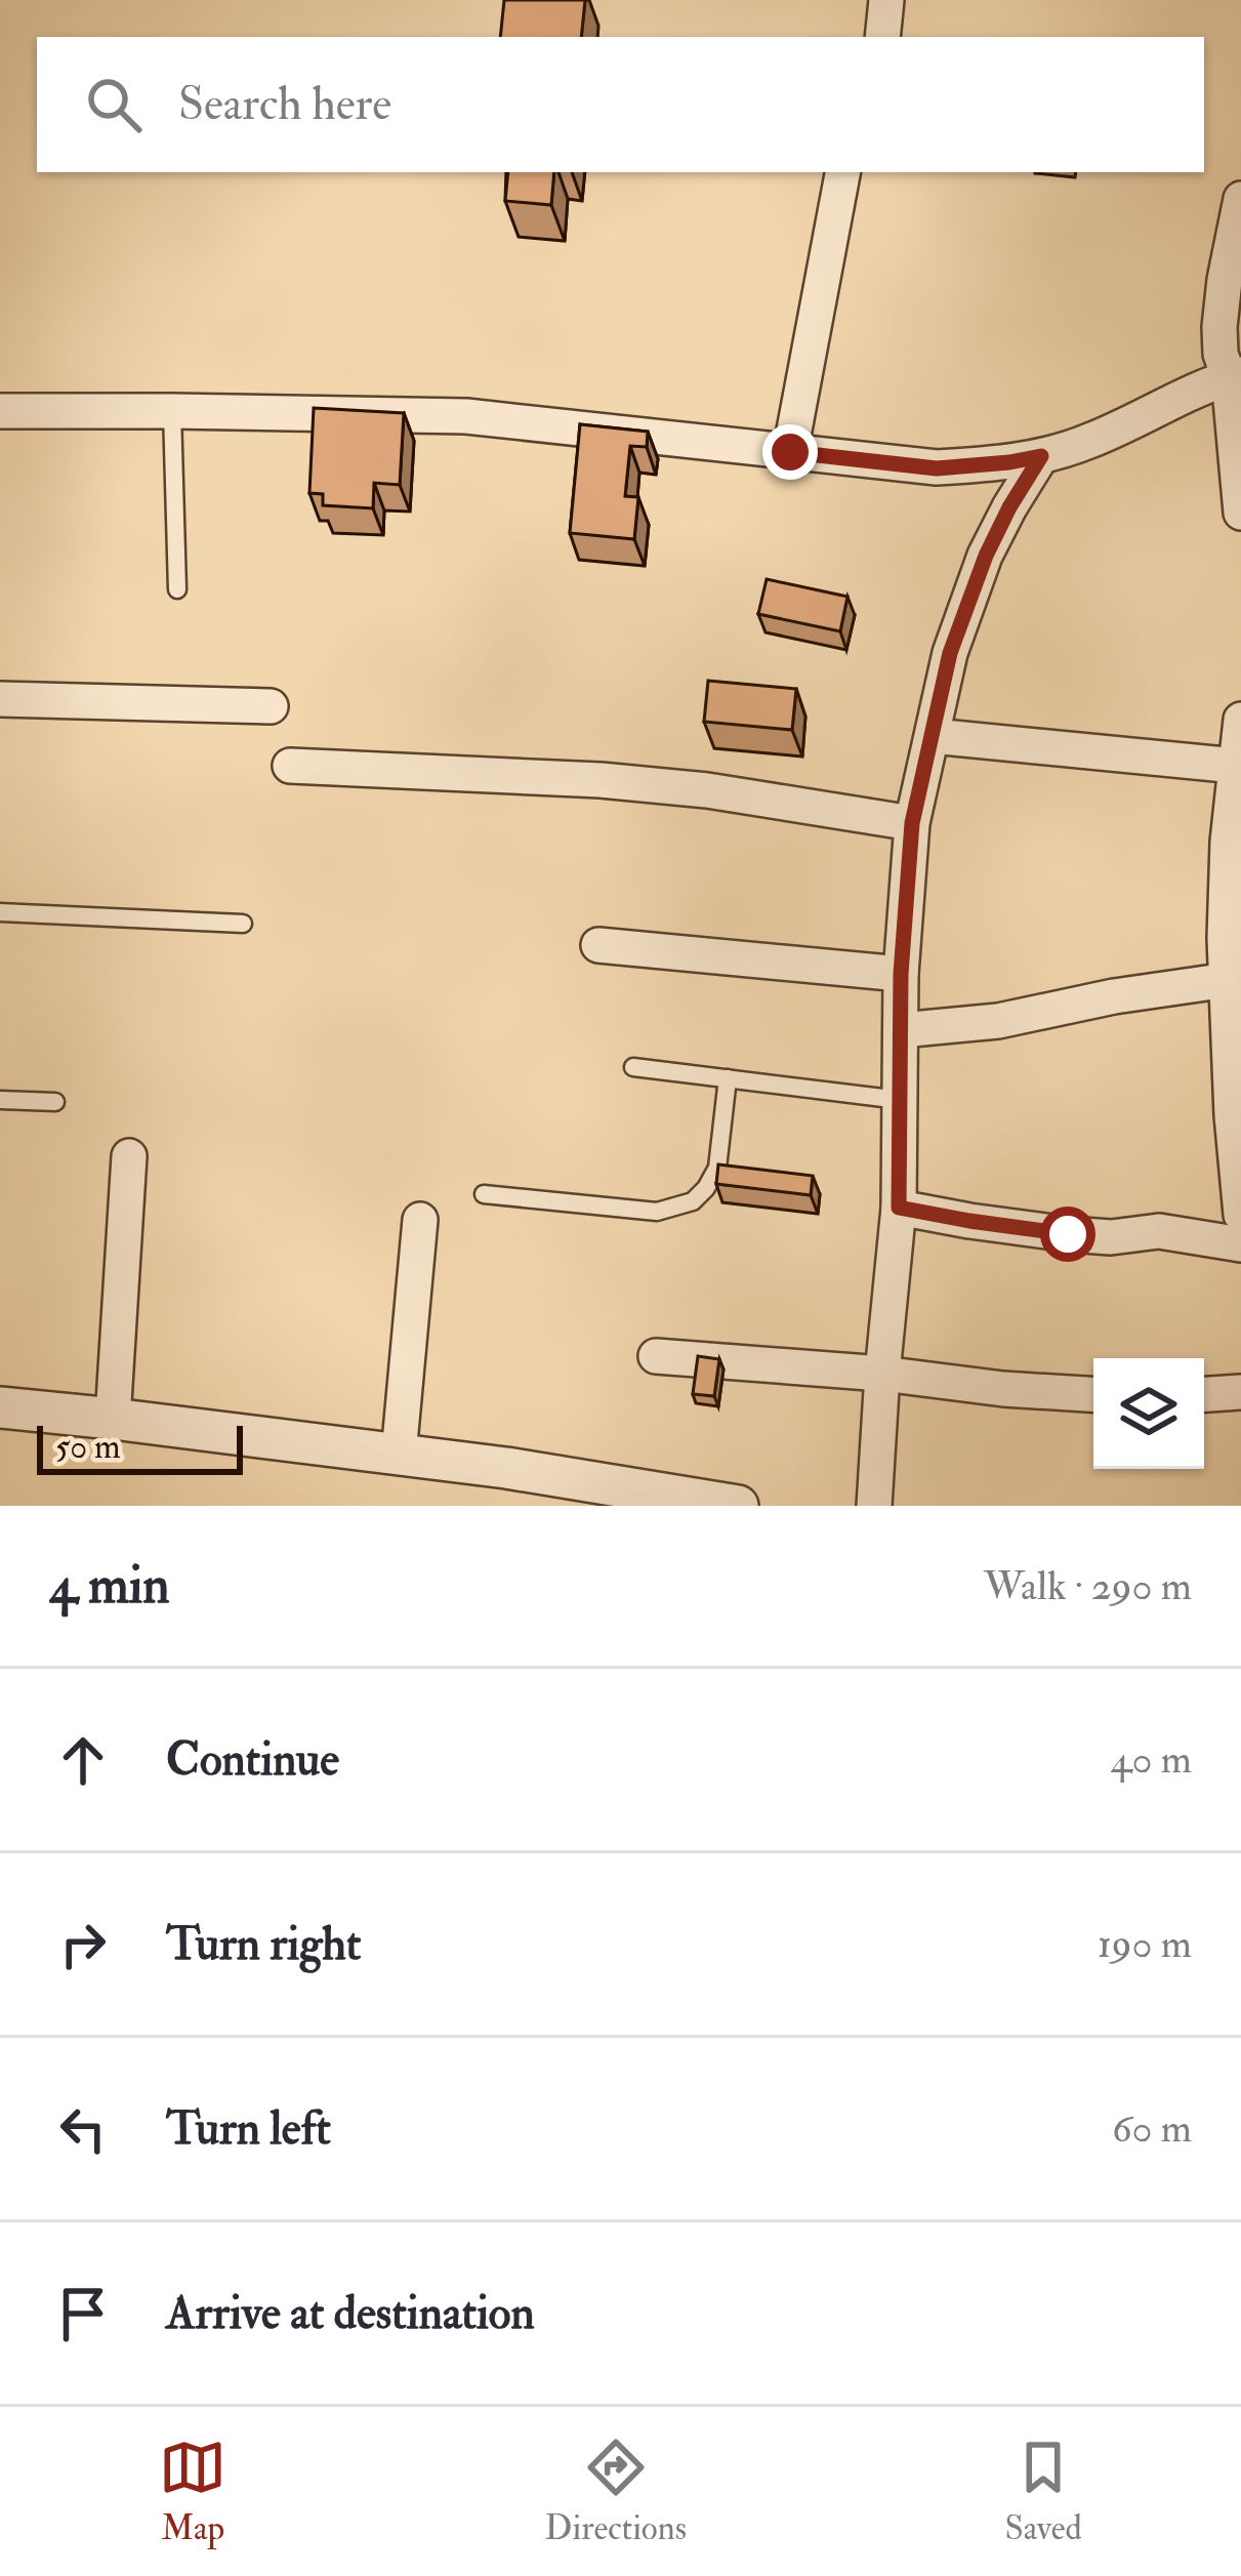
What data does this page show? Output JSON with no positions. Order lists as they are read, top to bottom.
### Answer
{
  "scale_bar": "50 m",
  "page": {
    "search": "Search here",
    "scale": "50 m",
    "heading": ["4 min", "Walk · 290 m"],
    "list": [
      ["Continue", "40 m"],
      ["Turn right", "190 m"],
      ["Turn left", "60 m"],
      "Arrive at destination"
    ],
    "nav": ["Map", "Directions", "Saved"]
  }
}
